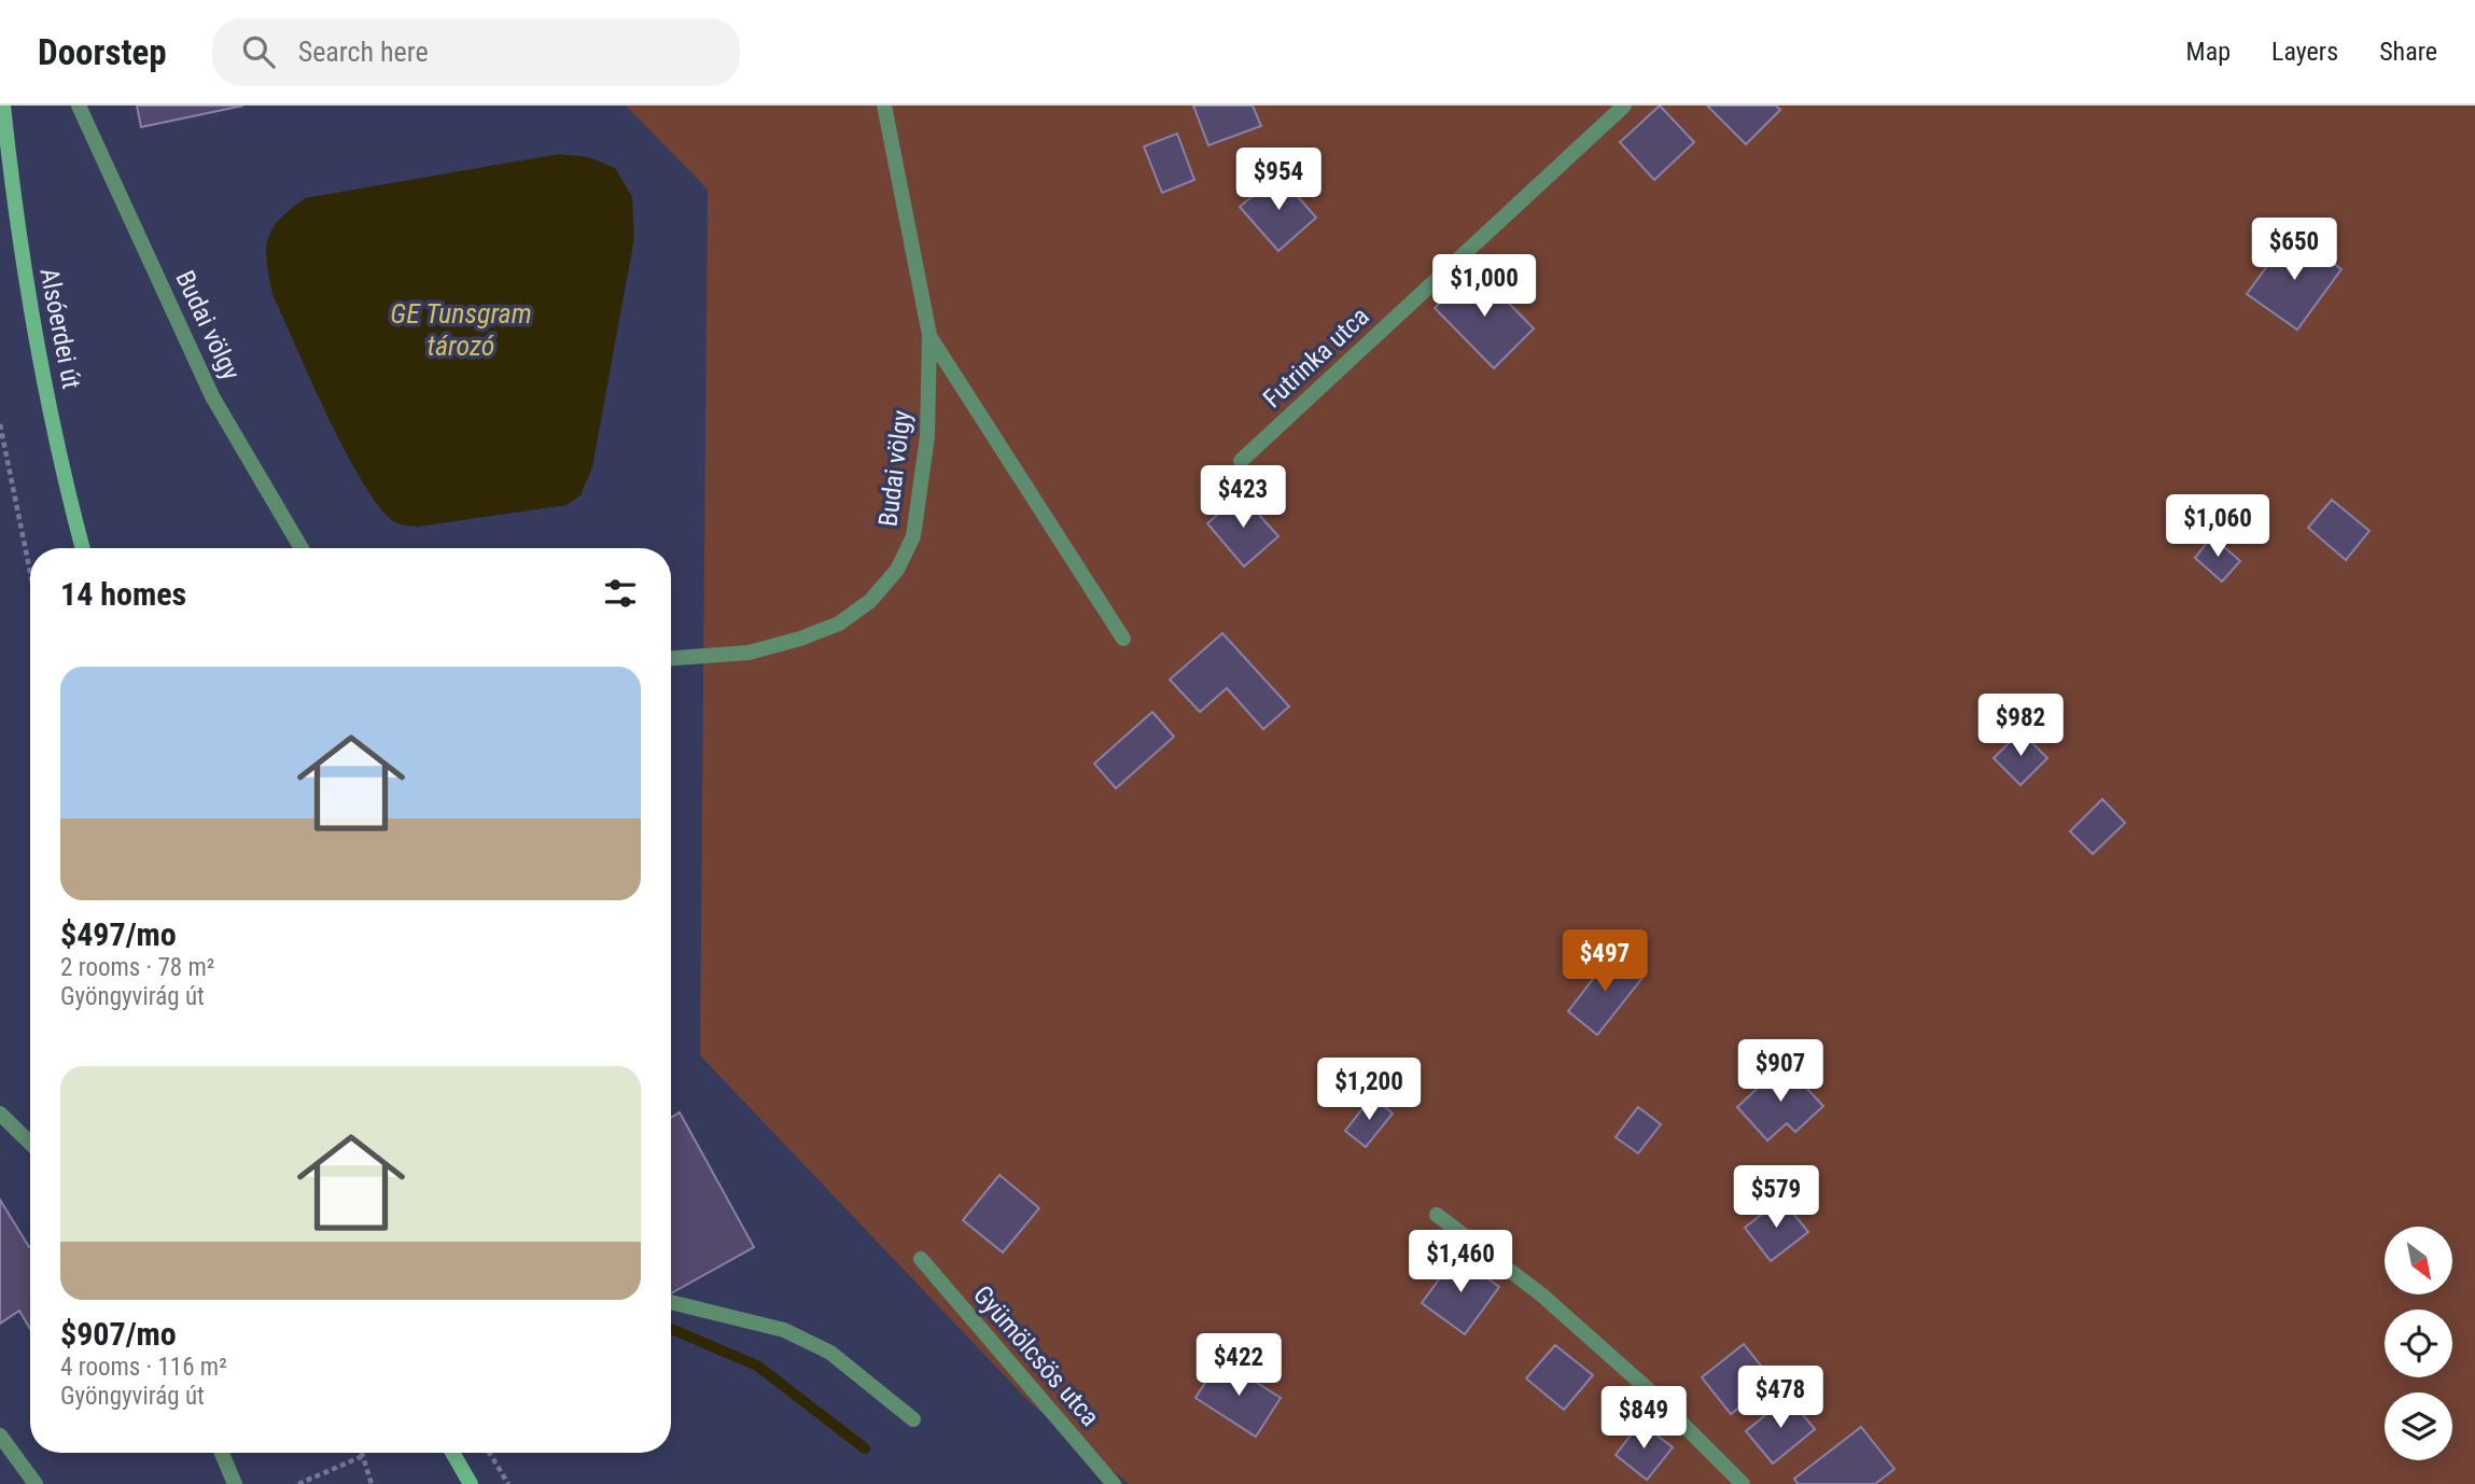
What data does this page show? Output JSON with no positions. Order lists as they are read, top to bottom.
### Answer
{
  "streets": {
    "main road": ["Alsóerdei út"],
    "street": ["Budai völgy", "Futrinka utca", "Gyümölcsös utca"]
  },
  "water": ["GE Tunsgram tározó"],
  "north": "bottom right",
  "page": {
    "header": "Doorstep",
    "search": "Search here",
    "nav": ["Map", "Layers", "Share"],
    "price": [
      "$954",
      "$650",
      "$1,000",
      "$423",
      "$1,060",
      "$982",
      "$497",
      "$907",
      "$1,200",
      "$579",
      "$1,460",
      "$422",
      "$478",
      "$849"
    ],
    "heading": "14 homes",
    "list": [
      {
        "name": "$497/mo",
        "note": "2 rooms · 78 m² · Gyöngyvirág út"
      },
      {
        "name": "$907/mo",
        "note": "4 rooms · 116 m² · Gyöngyvirág út"
      }
    ]
  }
}
